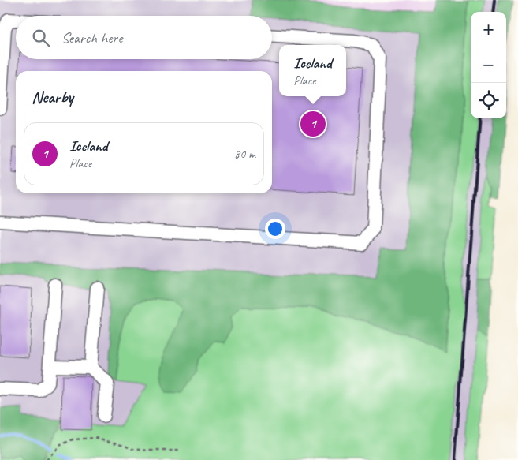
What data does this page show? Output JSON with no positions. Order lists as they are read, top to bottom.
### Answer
{
  "page": {
    "map_buttons": ["+", "−"],
    "search": "Search here",
    "popup": ["Iceland", "Place"],
    "heading": "Nearby",
    "pins": "1",
    "list": [
      {
        "mark": "1",
        "name": "Iceland",
        "note": "Place",
        "value": "80 m"
      }
    ]
  }
}
